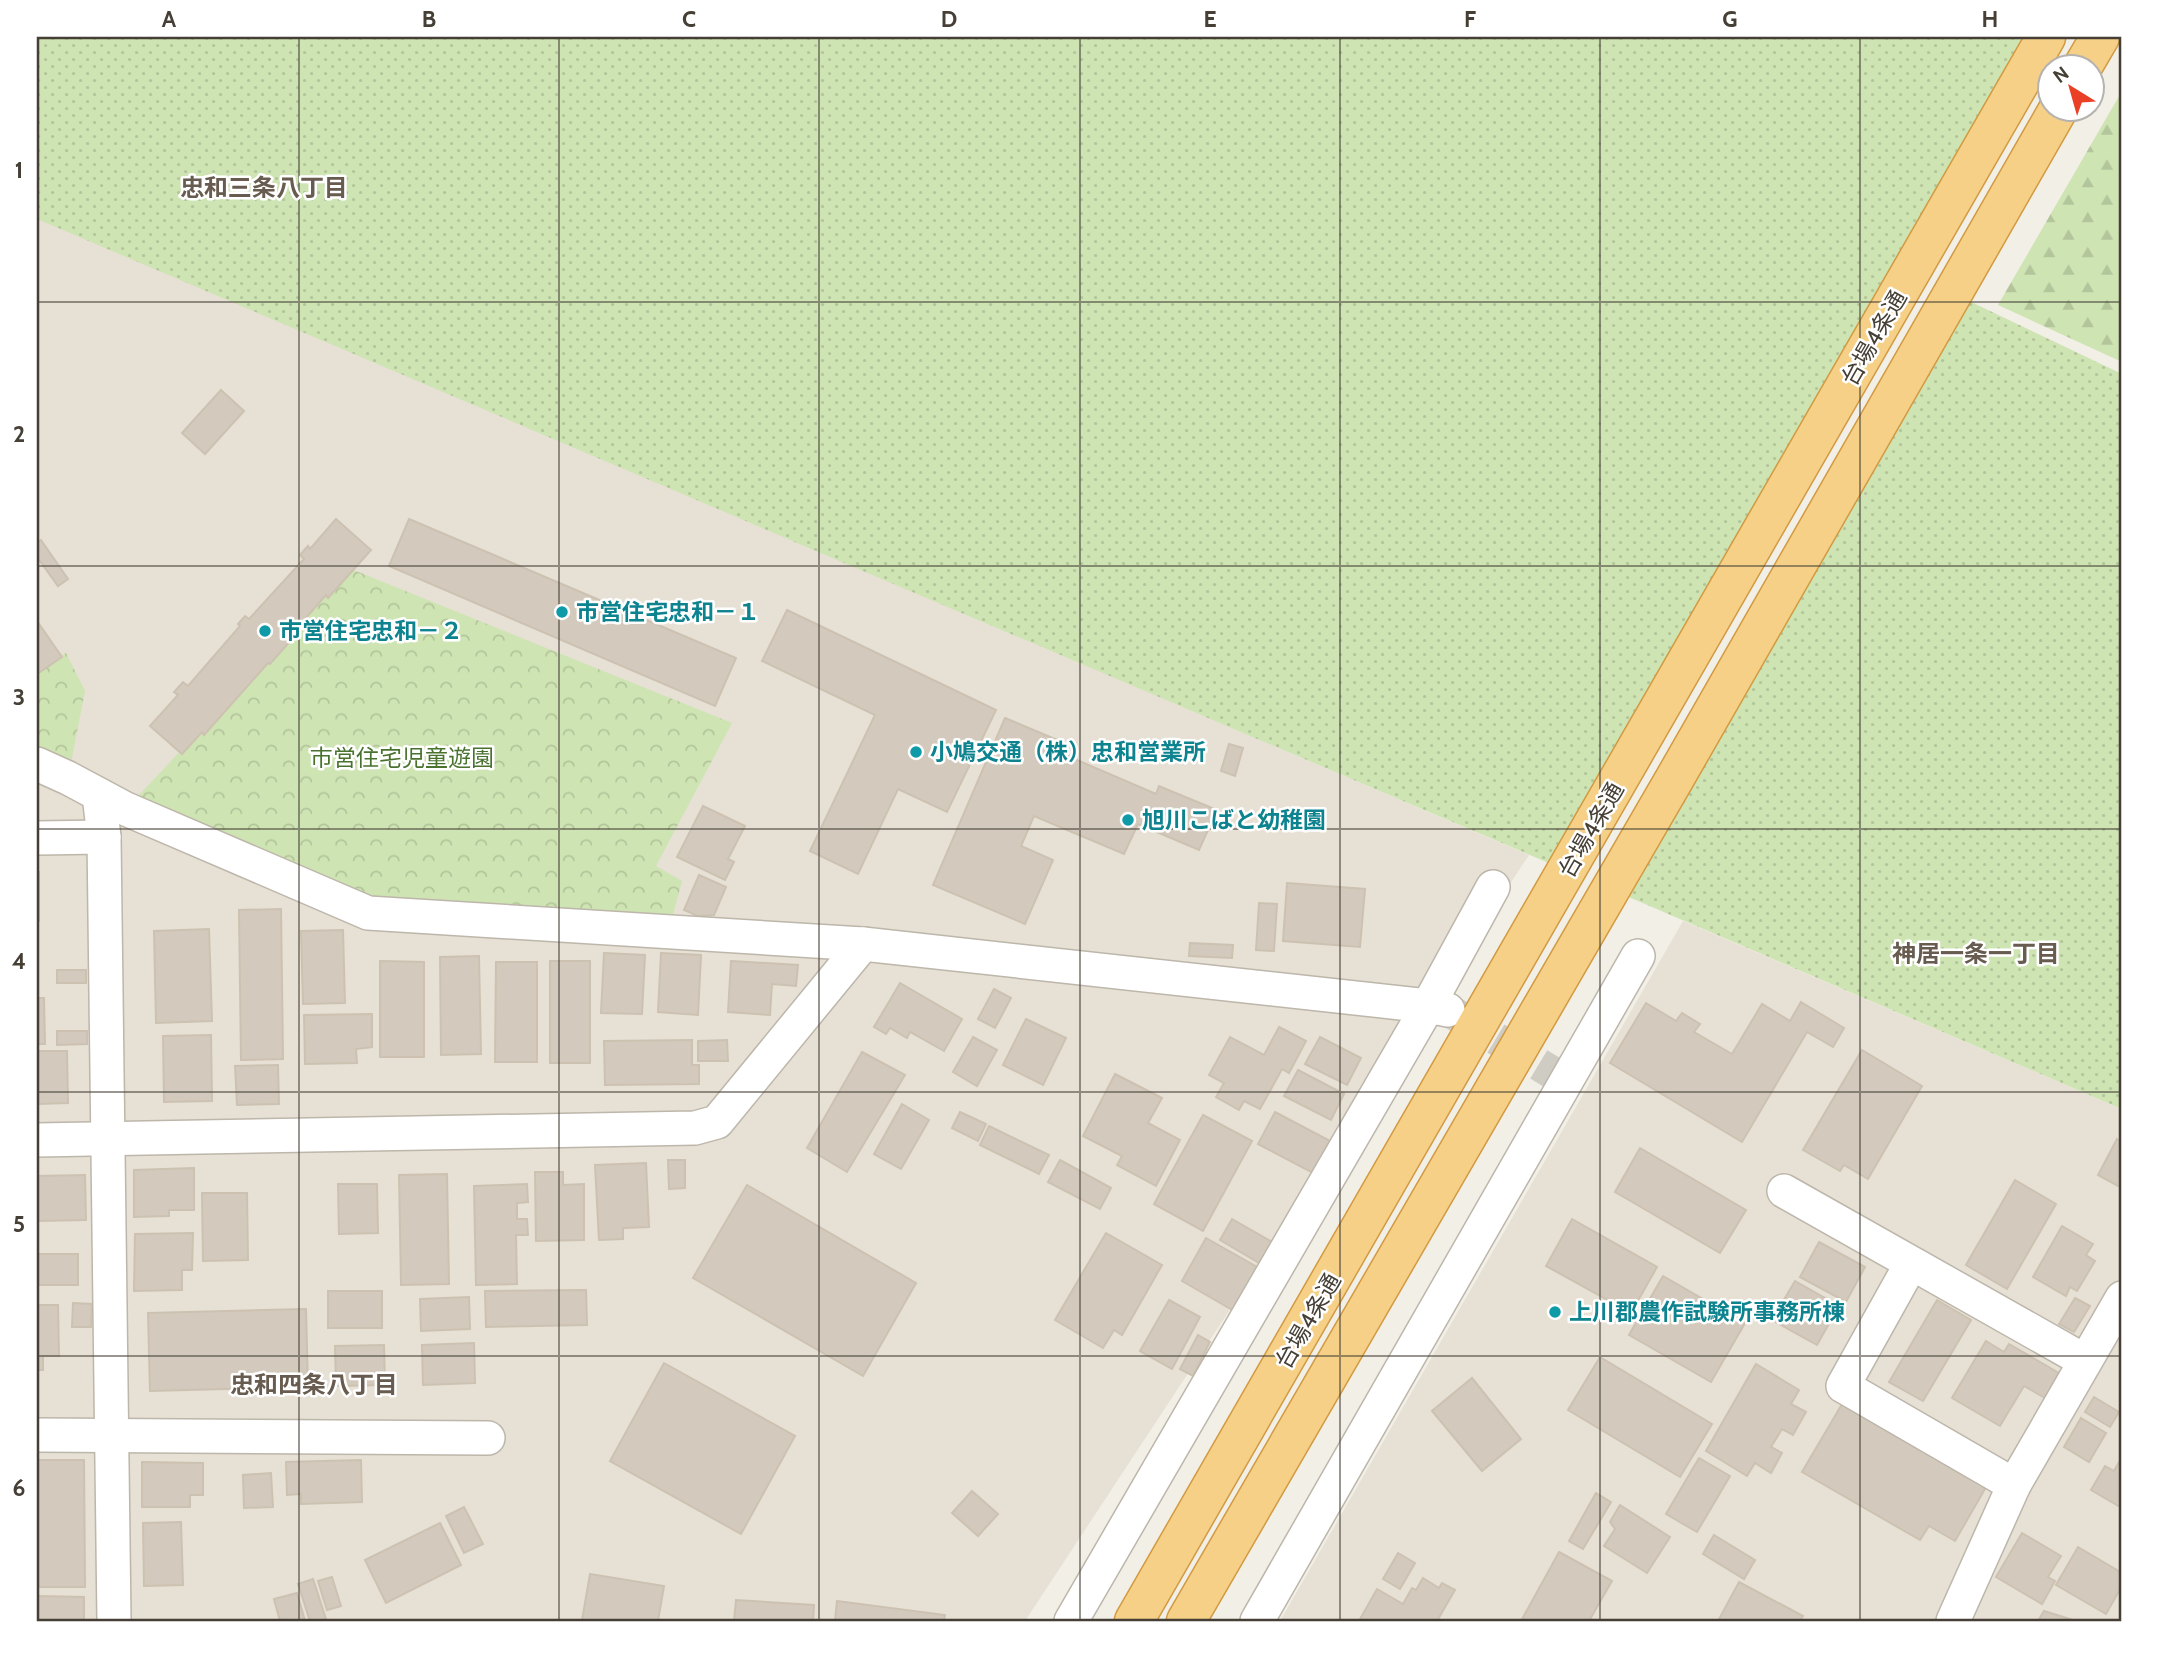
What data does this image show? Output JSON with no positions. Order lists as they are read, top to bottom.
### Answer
{
  "streets": {
    "highway": ["台場4条通"]
  },
  "districts": ["忠和三条八丁目", "神居一条一丁目", "忠和四条八丁目"],
  "parks": ["市営住宅児童遊園"],
  "places": [
    "市営住宅忠和－１",
    "市営住宅忠和－２",
    "小鳩交通（株）忠和営業所",
    "旭川こばと幼稚園",
    "上川郡農作試験所事務所棟"
  ],
  "north": "top left",
  "grid": {
    "columns": [
      "A",
      "B",
      "C",
      "D",
      "E",
      "F",
      "G",
      "H"
    ],
    "rows": [
      "1",
      "2",
      "3",
      "4",
      "5",
      "6"
    ]
  }
}
